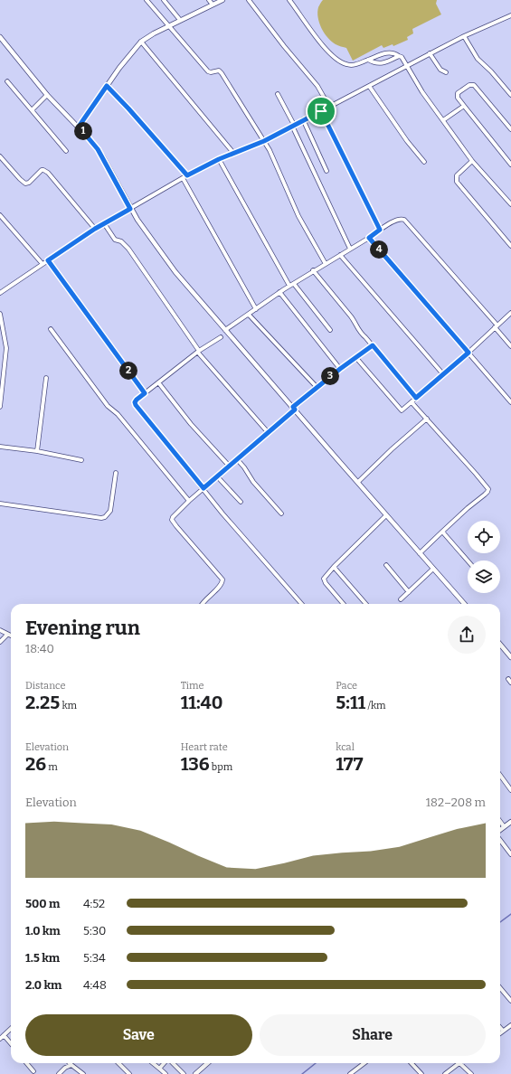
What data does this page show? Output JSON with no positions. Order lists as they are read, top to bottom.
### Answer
{
  "page": {
    "pins": [
      "1",
      "4",
      "2",
      "3"
    ],
    "heading": ["Evening run", "18:40"],
    "stats": [
      ["Distance", "2.25 km"],
      ["Time", "11:40"],
      ["Pace", "5:11 /km"],
      ["Elevation", "26 m"],
      ["Heart rate", "136 bpm"],
      ["kcal", "177"]
    ],
    "chart": ["Elevation", "182–208 m"],
    "list": [
      {
        "name": "500 m",
        "note": "4:52"
      },
      {
        "name": "1.0 km",
        "note": "5:30"
      },
      {
        "name": "1.5 km",
        "note": "5:34"
      },
      {
        "name": "2.0 km",
        "note": "4:48"
      }
    ],
    "buttons": ["Save", "Share"]
  }
}
